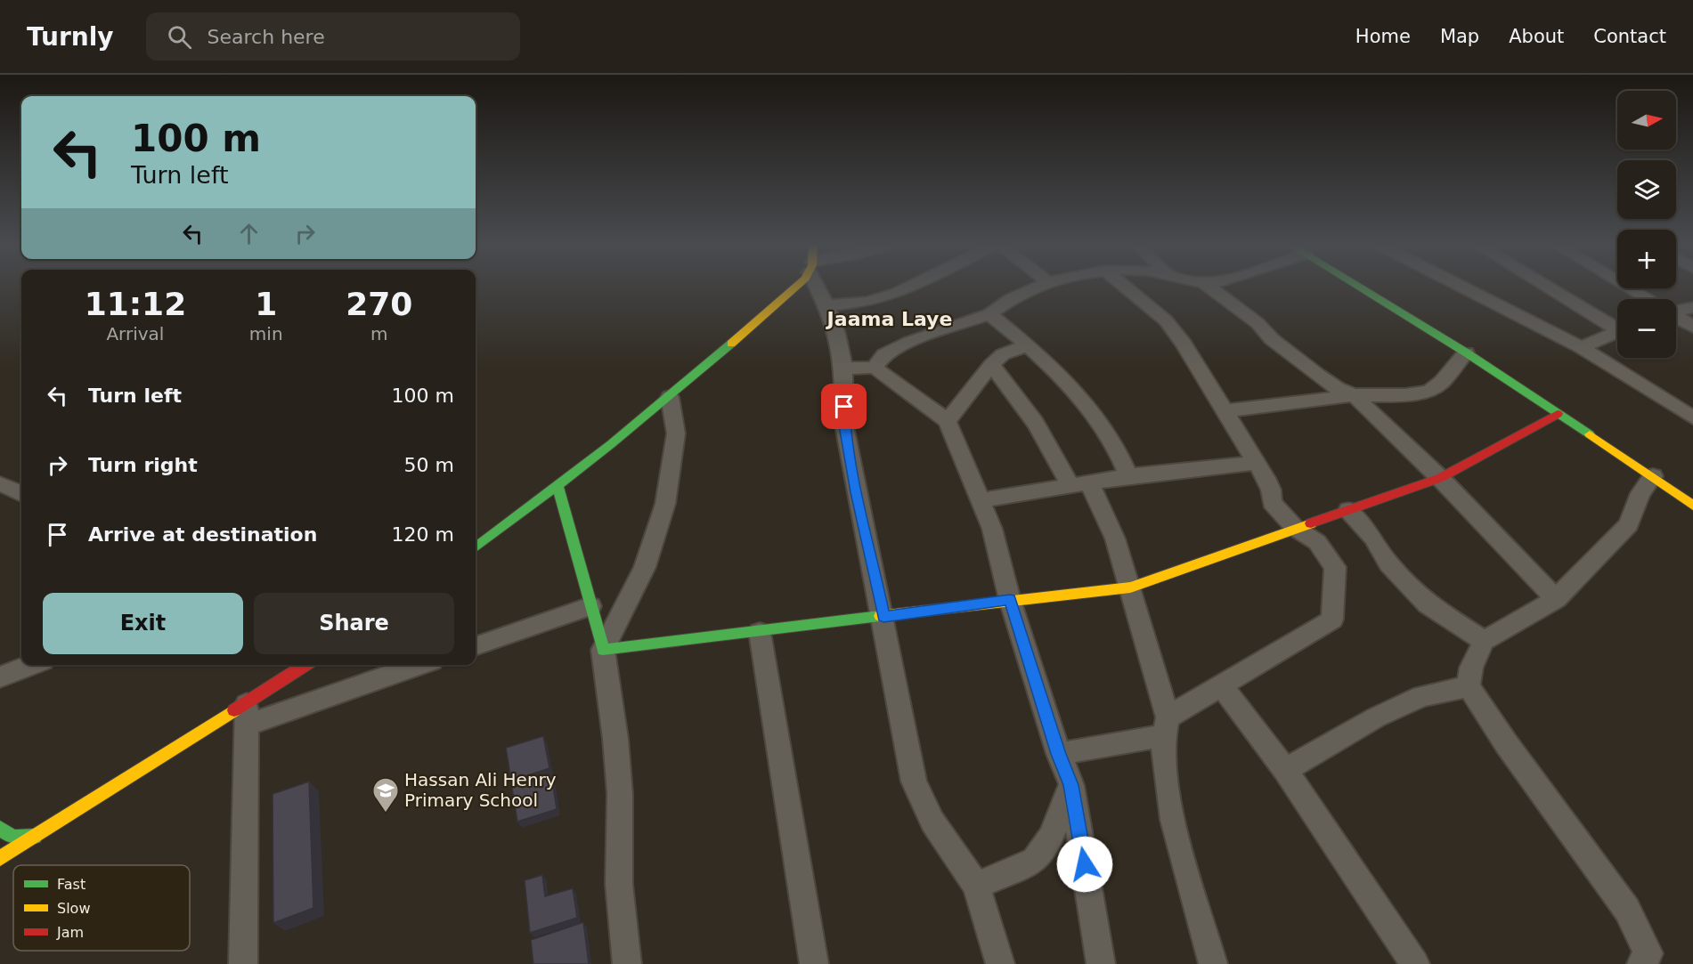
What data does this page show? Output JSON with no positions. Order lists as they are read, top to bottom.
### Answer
{
  "districts": ["Jaama Laye"],
  "places": {
    "school or university": ["Hassan Ali Henry Primary School"]
  },
  "legend": ["Fast", "Slow", "Jam"],
  "north": "right",
  "page": {
    "header": "Turnly",
    "search": "Search here",
    "nav": [
      "Home",
      "Map",
      "About",
      "Contact"
    ],
    "map_buttons": ["+", "−"],
    "turn": ["100 m", "Turn left"],
    "eta": [
      "11:12",
      "Arrival",
      "1",
      "min",
      "270",
      "m"
    ],
    "list": [
      {
        "name": "Turn left",
        "value": "100 m"
      },
      {
        "name": "Turn right",
        "value": "50 m"
      },
      {
        "name": "Arrive at destination",
        "value": "120 m"
      }
    ],
    "buttons": ["Exit", "Share"]
  }
}
